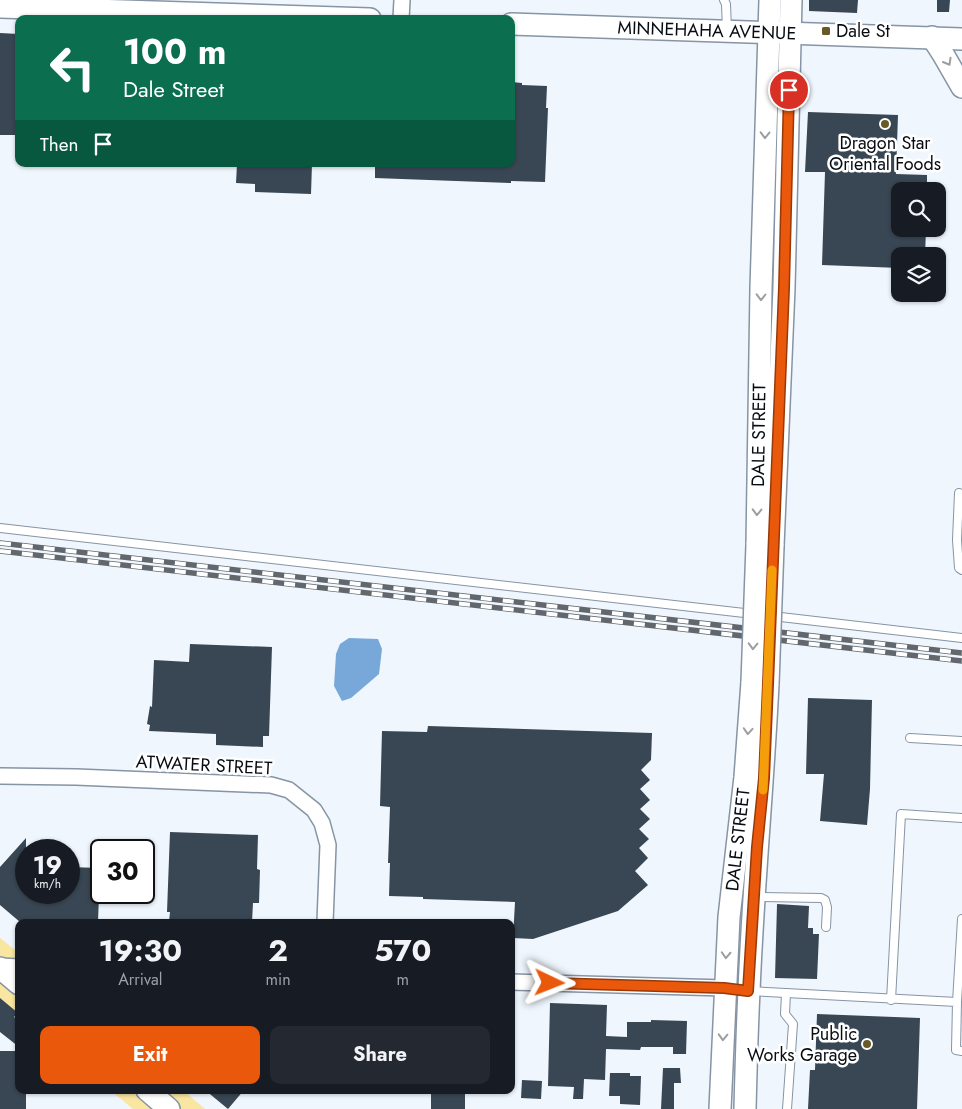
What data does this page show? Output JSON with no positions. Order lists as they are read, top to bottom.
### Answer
{
  "streets": {
    "main road": ["MINNEHAHA AVENUE", "DALE STREET"],
    "street": ["ATWATER STREET"]
  },
  "crossings": [
    ["MINNEHAHA AVENUE", "DALE STREET"]
  ],
  "places": {
    "transit": ["Dale St"],
    "other": ["Dragon Star Oriental Foods", "Public Works Garage"]
  },
  "page": {
    "turn": ["100 m", "Dale Street"],
    "then": "Then",
    "speed": "19 km/h",
    "limit": "30",
    "eta": [
      "19:30",
      "Arrival",
      "2",
      "min",
      "570",
      "m"
    ],
    "buttons": ["Exit", "Share"]
  }
}
